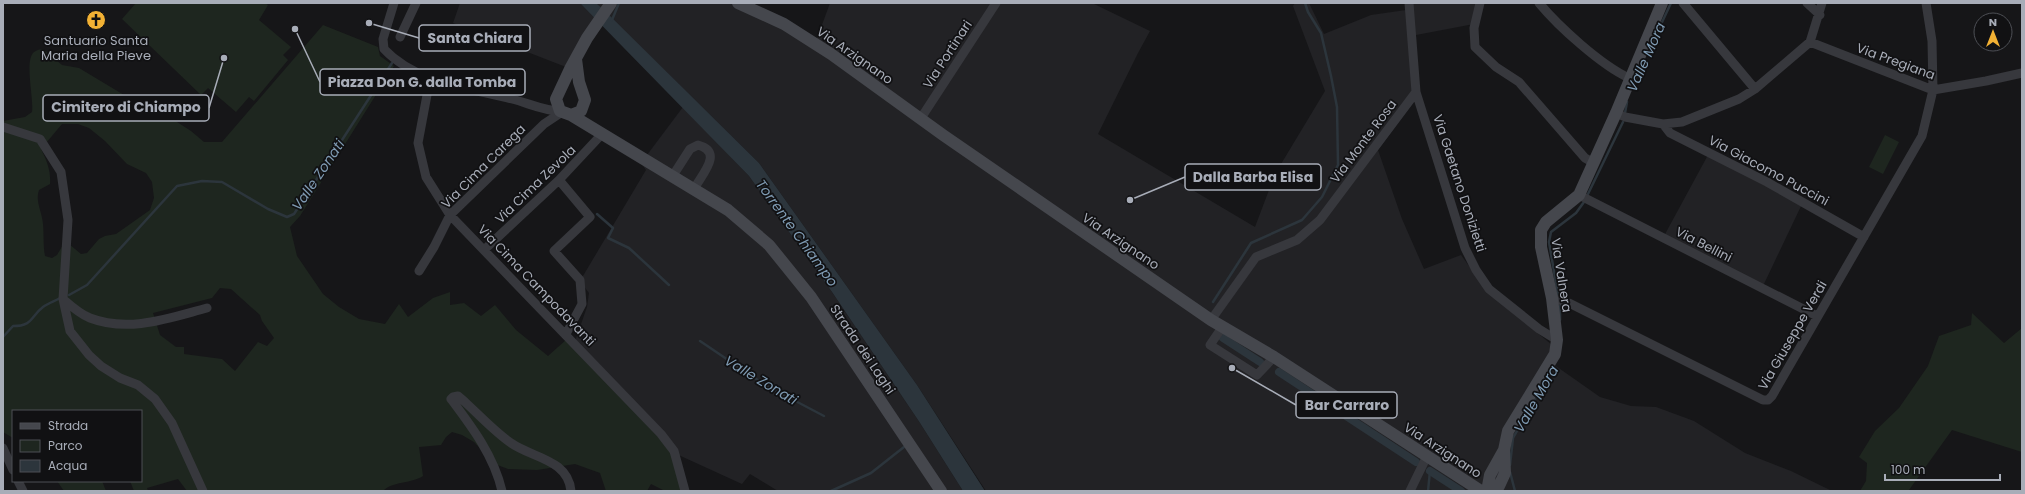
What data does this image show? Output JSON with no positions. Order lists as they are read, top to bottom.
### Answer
{
  "streets": {
    "street": [
      "Via Portinari",
      "Via Arzignano",
      "Via Pregiana",
      "Via Monte Rosa",
      "Via Cima Carega",
      "Via Giacomo Puccini",
      "Via Gaetano Donizietti",
      "Via Cima Zevola",
      "Via Bellini",
      "Via Valnera",
      "Via Cima Campodavanti",
      "Via Giuseppe Verdi",
      "Strada dei Laghi"
    ]
  },
  "crossings": [
    ["Via Portinari", "Via Arzignano"],
    ["Via Arzignano", "Via Monte Rosa"],
    ["Via Pregiana", "Via Giuseppe Verdi"],
    ["Via Monte Rosa", "Via Gaetano Donizietti"],
    ["Via Cima Carega", "Via Cima Campodavanti"],
    ["Via Cima Carega", "Strada dei Laghi"],
    ["Via Giacomo Puccini", "Via Giuseppe Verdi"],
    ["Via Gaetano Donizietti", "Via Valnera"],
    ["Via Cima Zevola", "Via Cima Campodavanti"],
    ["Via Cima Zevola", "Strada dei Laghi"],
    ["Via Bellini", "Via Valnera"],
    ["Via Bellini", "Via Giuseppe Verdi"],
    ["Via Valnera", "Via Giuseppe Verdi"]
  ],
  "water": ["Valle Mora", "Valle Zonati", "Torrente Chiampo"],
  "places": {
    "church": ["Santuario Santa Maria della Pieve"],
    "other": [
      "Santa Chiara",
      "Piazza Don G. dalla Tomba",
      "Cimitero di Chiampo",
      "Dalla Barba Elisa",
      "Bar Carraro"
    ]
  },
  "legend": ["Strada", "Parco", "Acqua"],
  "scale_bar": "100 m",
  "north": "top"
}
